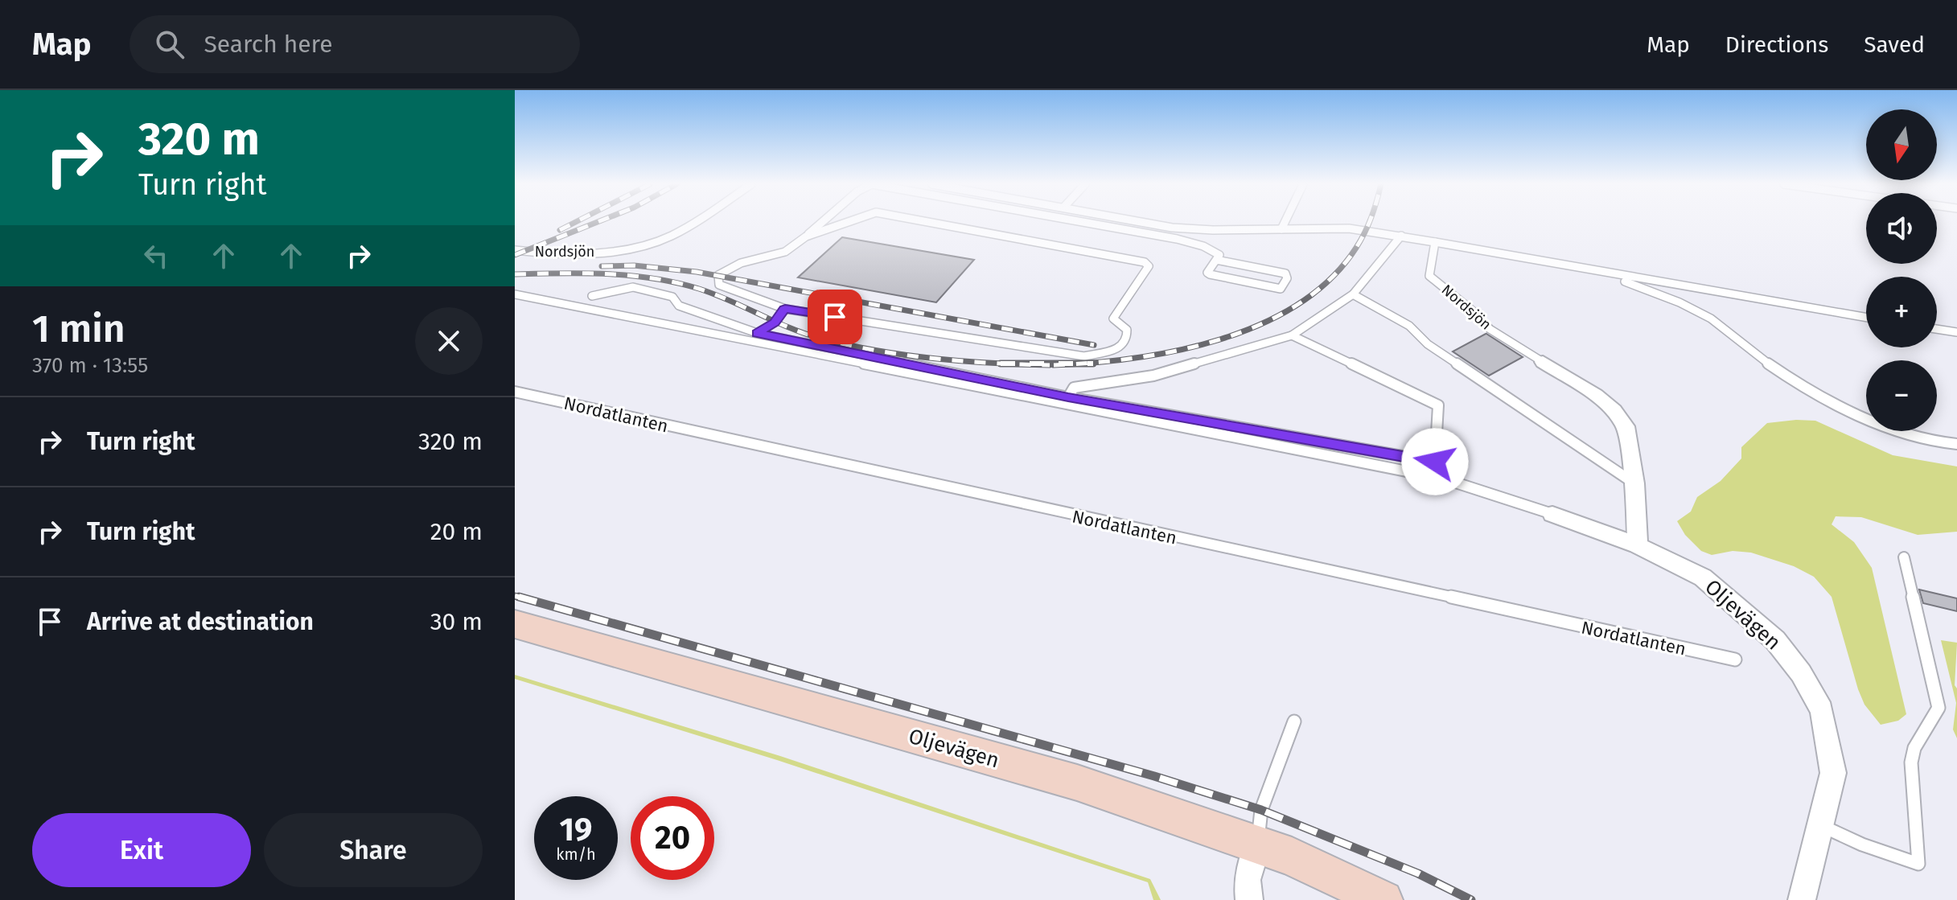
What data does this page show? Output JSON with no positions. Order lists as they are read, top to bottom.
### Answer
{
  "streets": {
    "street": ["Nordsjön", "Oljevägen"],
    "lane": ["Nordatlanten"]
  },
  "crossings": [
    ["Nordsjön", "Oljevägen"]
  ],
  "north": "bottom",
  "page": {
    "header": "Map",
    "search": "Search here",
    "nav": ["Map", "Directions", "Saved"],
    "turn": ["320 m", "Turn right"],
    "map_buttons": ["+", "−"],
    "heading": ["1 min", "370 m · 13:55"],
    "list": [
      {
        "name": "Turn right",
        "value": "320 m"
      },
      {
        "name": "Turn right",
        "value": "20 m"
      },
      {
        "name": "Arrive at destination",
        "value": "30 m"
      }
    ],
    "speed": "19 km/h",
    "limit": "20",
    "buttons": ["Exit", "Share"]
  }
}
